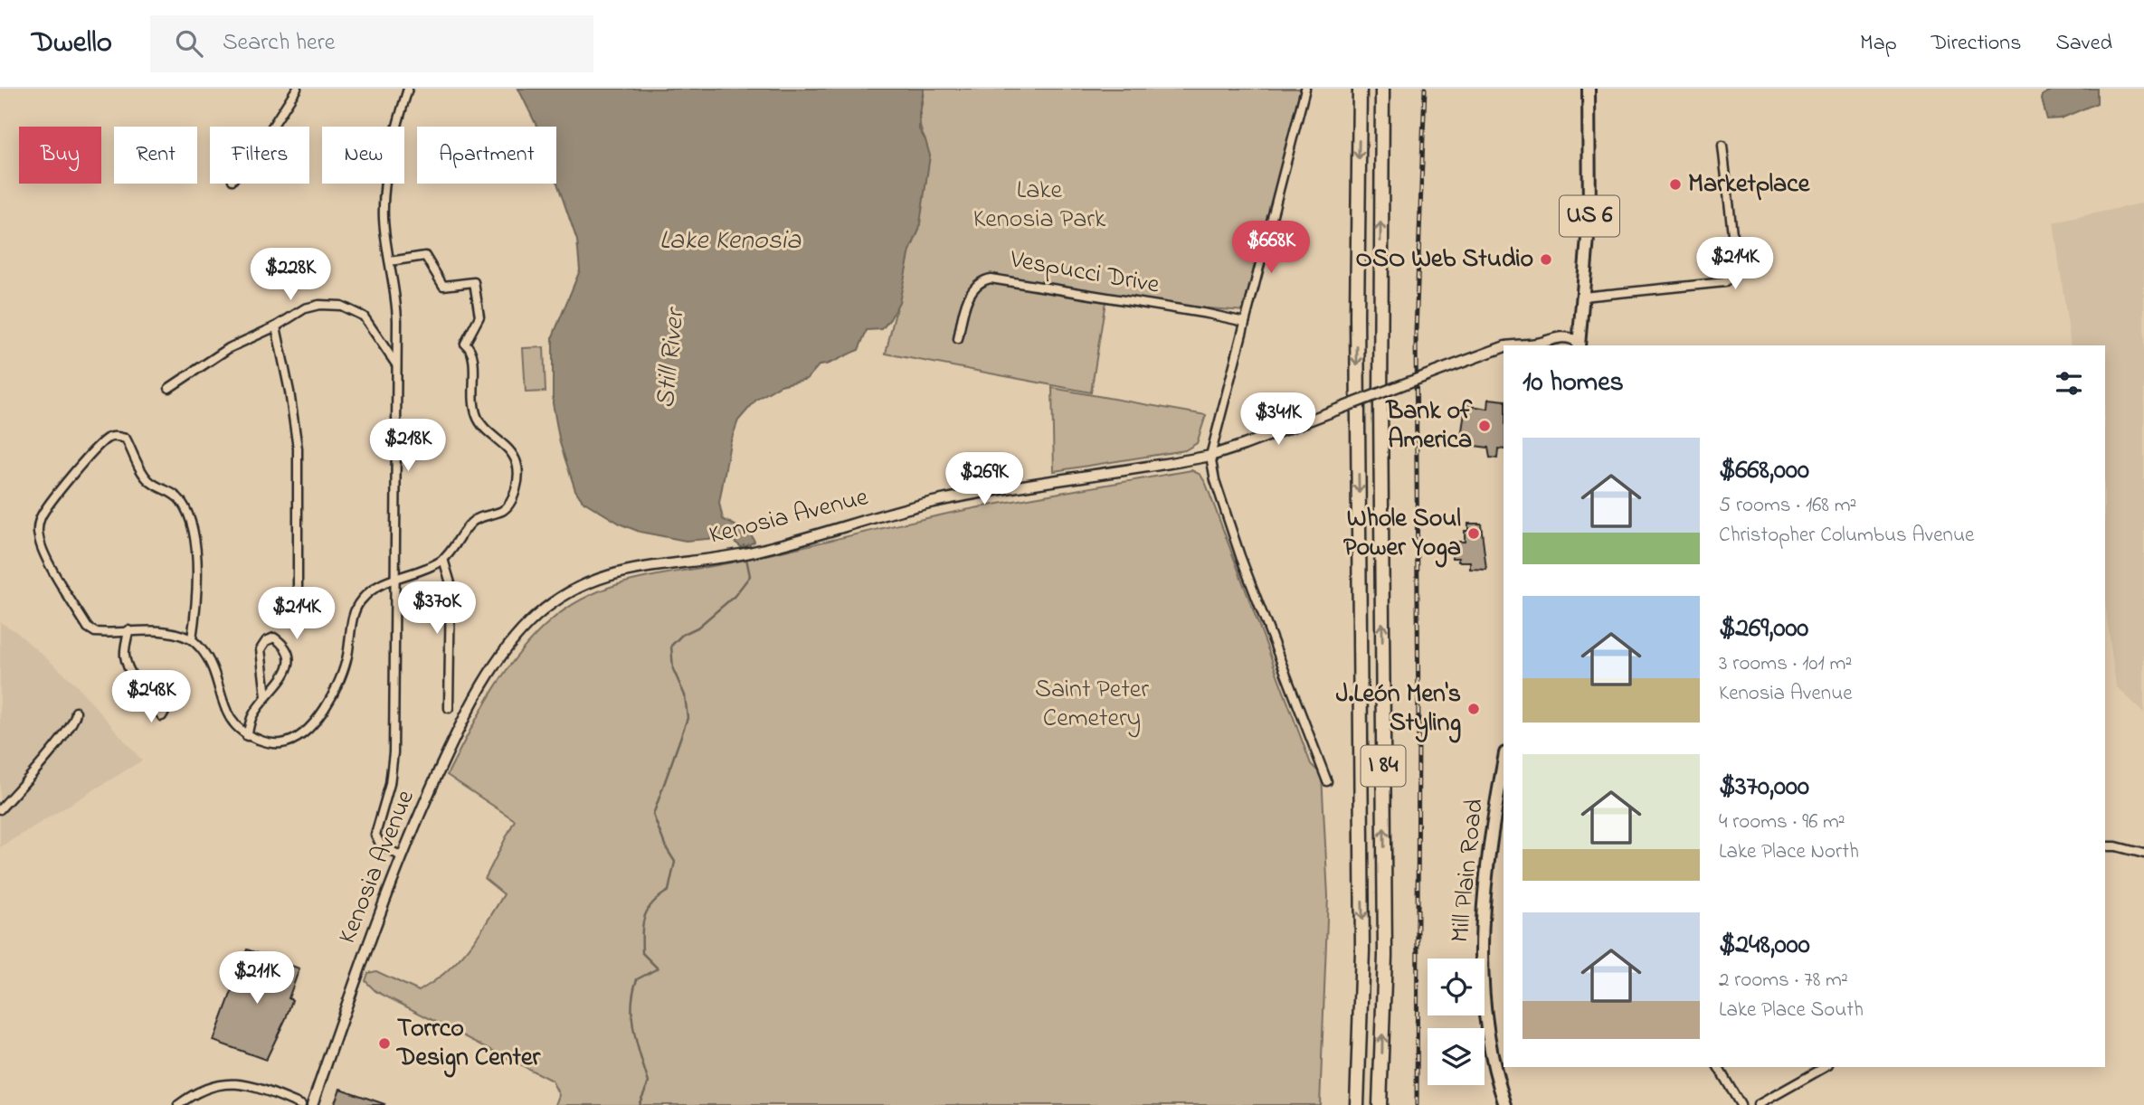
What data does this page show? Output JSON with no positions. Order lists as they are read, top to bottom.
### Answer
{
  "streets": {
    "highway": ["I 84"],
    "main road": ["US 6", "Mill Plain Road"],
    "street": ["Vespucci Drive", "Kenosia Avenue"]
  },
  "crossings": [
    ["US 6", "Kenosia Avenue"]
  ],
  "water": ["Lake Kenosia", "Still River"],
  "parks": ["Lake Kenosia Park", "Saint Peter Cemetery"],
  "places": [
    "Marketplace",
    "OSO Web Studio",
    "Bank of America",
    "Whole Soul Power Yoga",
    "J.León Men's Styling",
    "Torrco Design Center"
  ],
  "page": {
    "header": "Dwello",
    "search": "Search here",
    "nav": ["Map", "Directions", "Saved"],
    "chip": [
      "Buy",
      "Rent",
      "Filters",
      "New",
      "Apartment"
    ],
    "price": [
      "$668K",
      "$214K",
      "$228K",
      "$341K",
      "$218K",
      "$269K",
      "$370K",
      "$214K",
      "$248K",
      "$211K"
    ],
    "heading": "10 homes",
    "list": [
      {
        "name": "$668,000",
        "note": "5 rooms · 168 m² · Christopher Columbus Avenue"
      },
      {
        "name": "$269,000",
        "note": "3 rooms · 101 m² · Kenosia Avenue"
      },
      {
        "name": "$370,000",
        "note": "4 rooms · 96 m² · Lake Place North"
      },
      {
        "name": "$248,000",
        "note": "2 rooms · 78 m² · Lake Place South"
      }
    ]
  }
}
